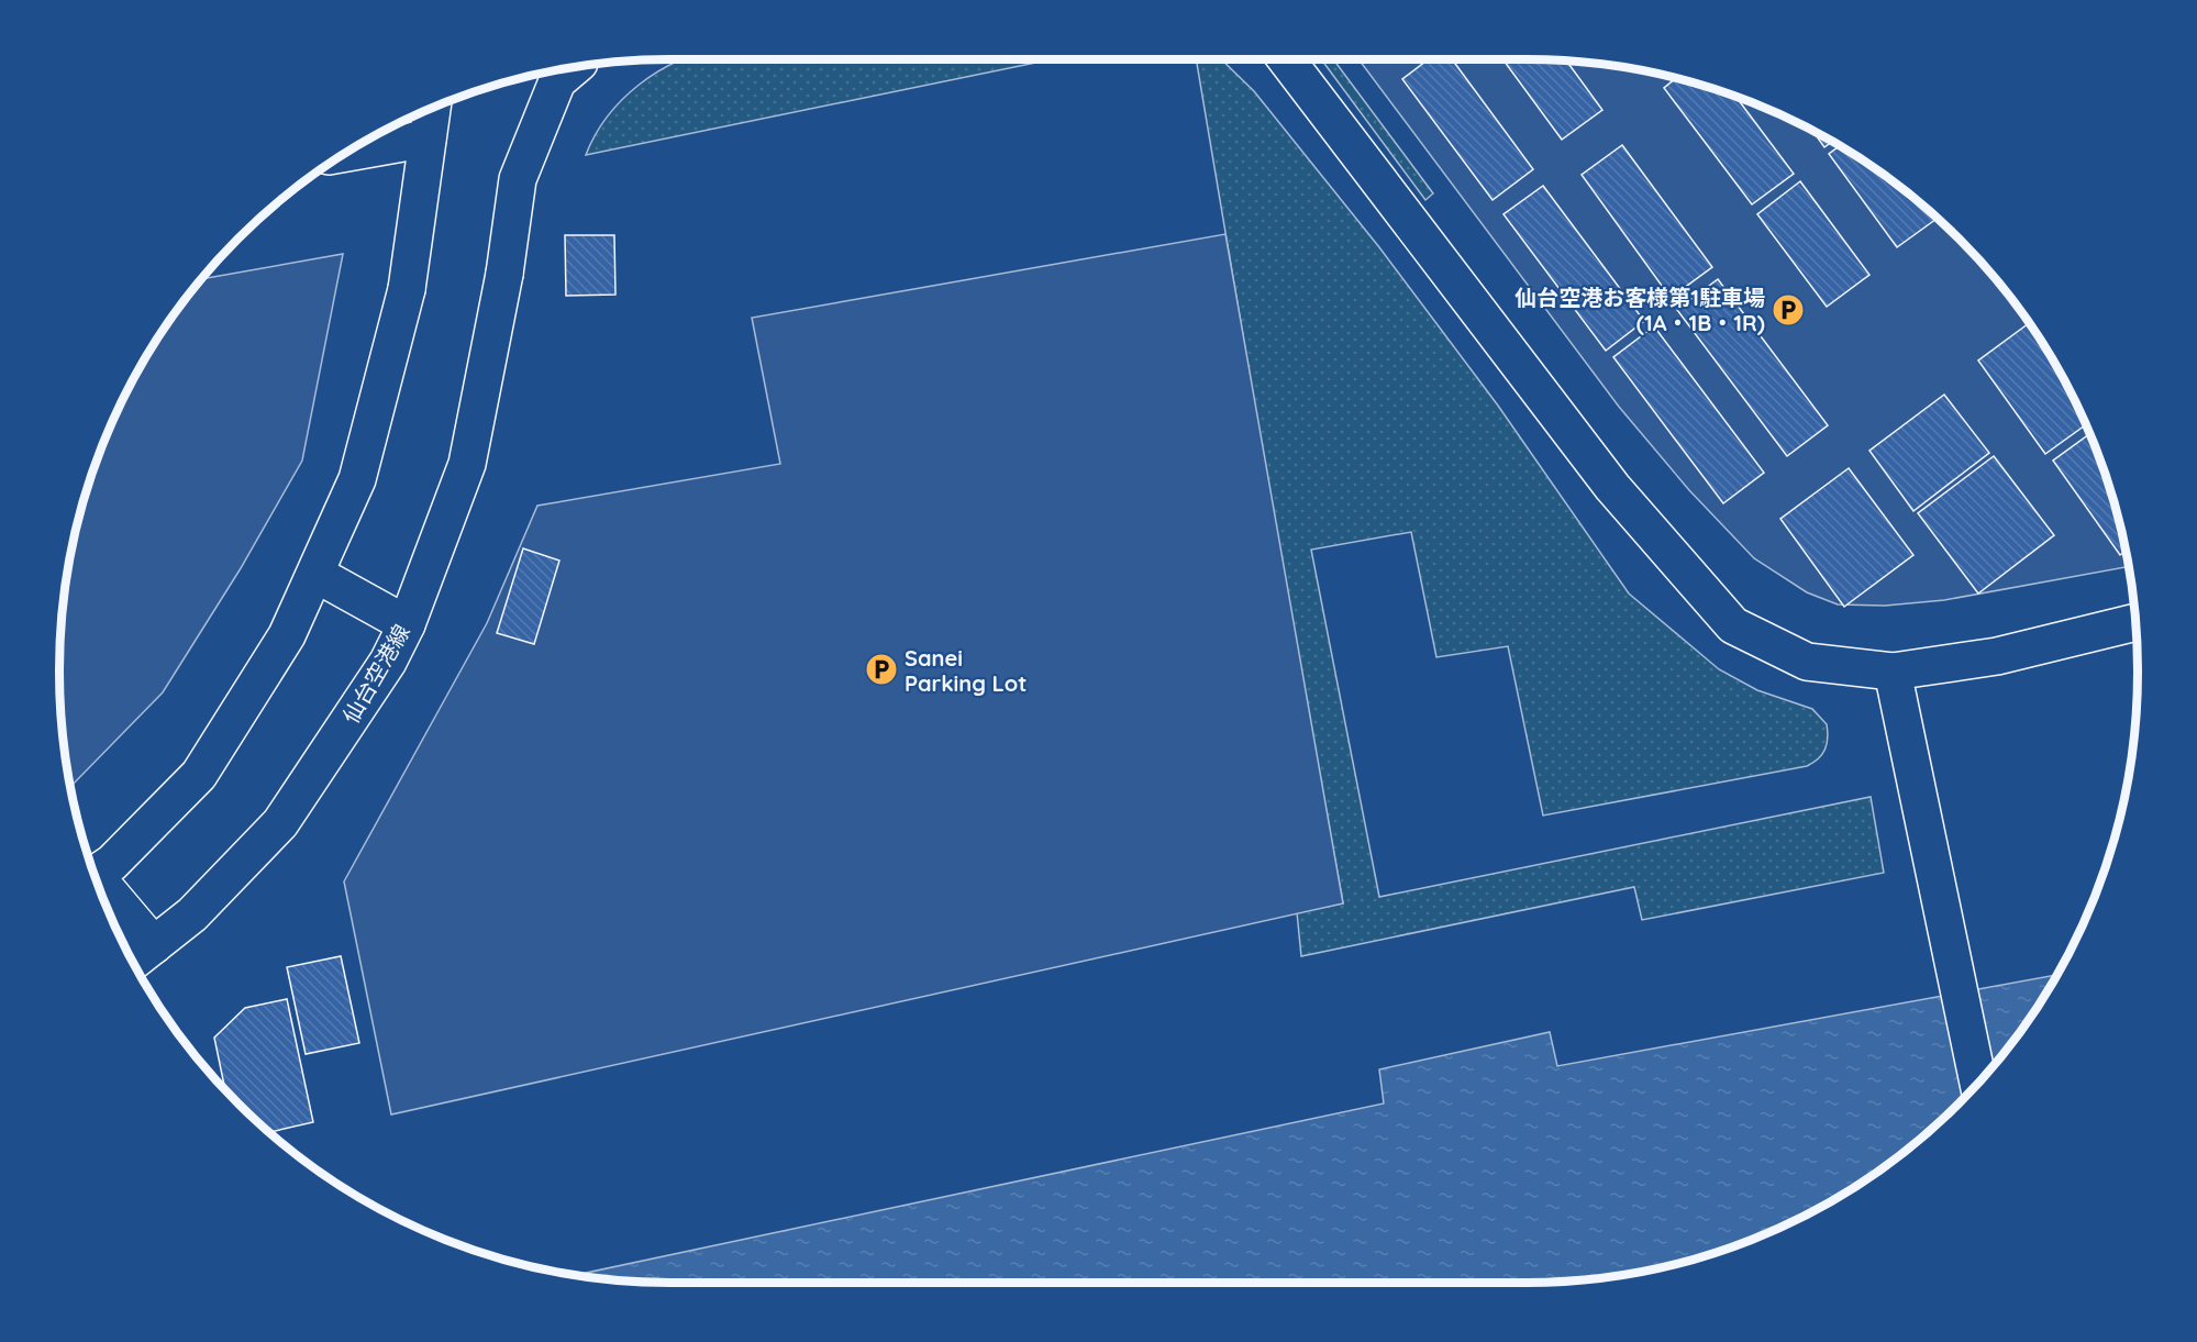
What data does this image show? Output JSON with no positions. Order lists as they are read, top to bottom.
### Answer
{
  "streets": {
    "street": ["仙台空港線"]
  },
  "places": {
    "parking": ["仙台空港お客様第1駐車場 (1A・1B・1R)", "Sanei Parking Lot"]
  }
}
